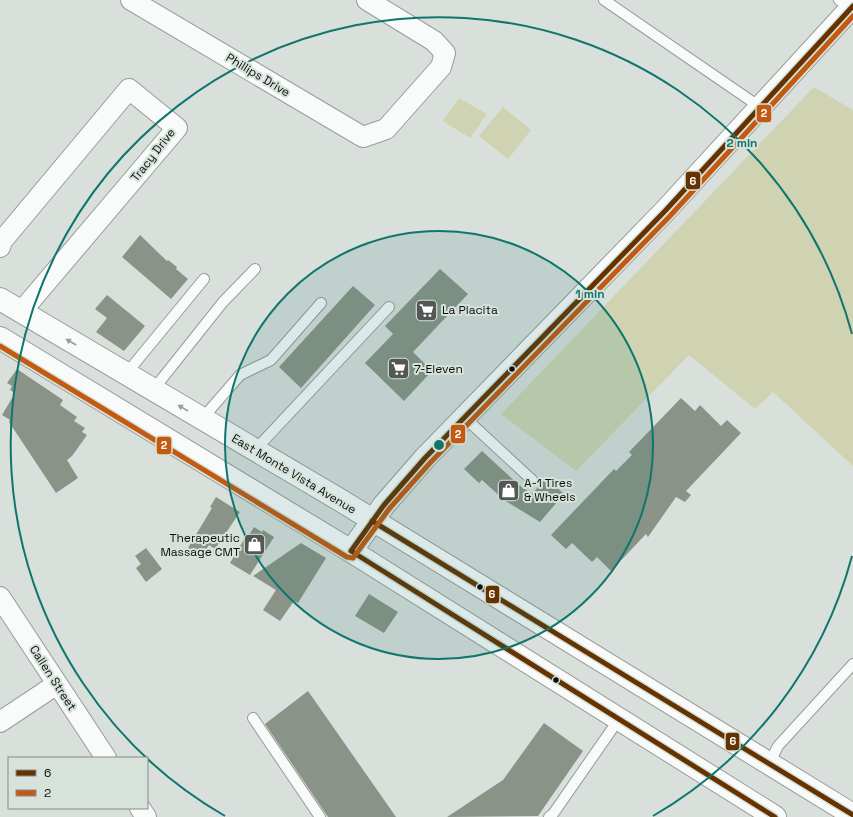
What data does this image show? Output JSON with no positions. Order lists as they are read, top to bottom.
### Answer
{
  "streets": {
    "main road": ["East Monte Vista Avenue"],
    "street": ["Phillips Drive", "Tracy Drive", "Callen Street"]
  },
  "crossings": [
    ["Tracy Drive", "East Monte Vista Avenue"]
  ],
  "places": {
    "supermarket": ["La Placita", "7-Eleven"],
    "shop": ["A-1 Tires & Wheels", "Therapeutic Massage CMT"]
  },
  "lines": ["transit line 6", "transit line 2"],
  "legend": ["6", "2"],
  "rings": ["2 min", "1 min"]
}
